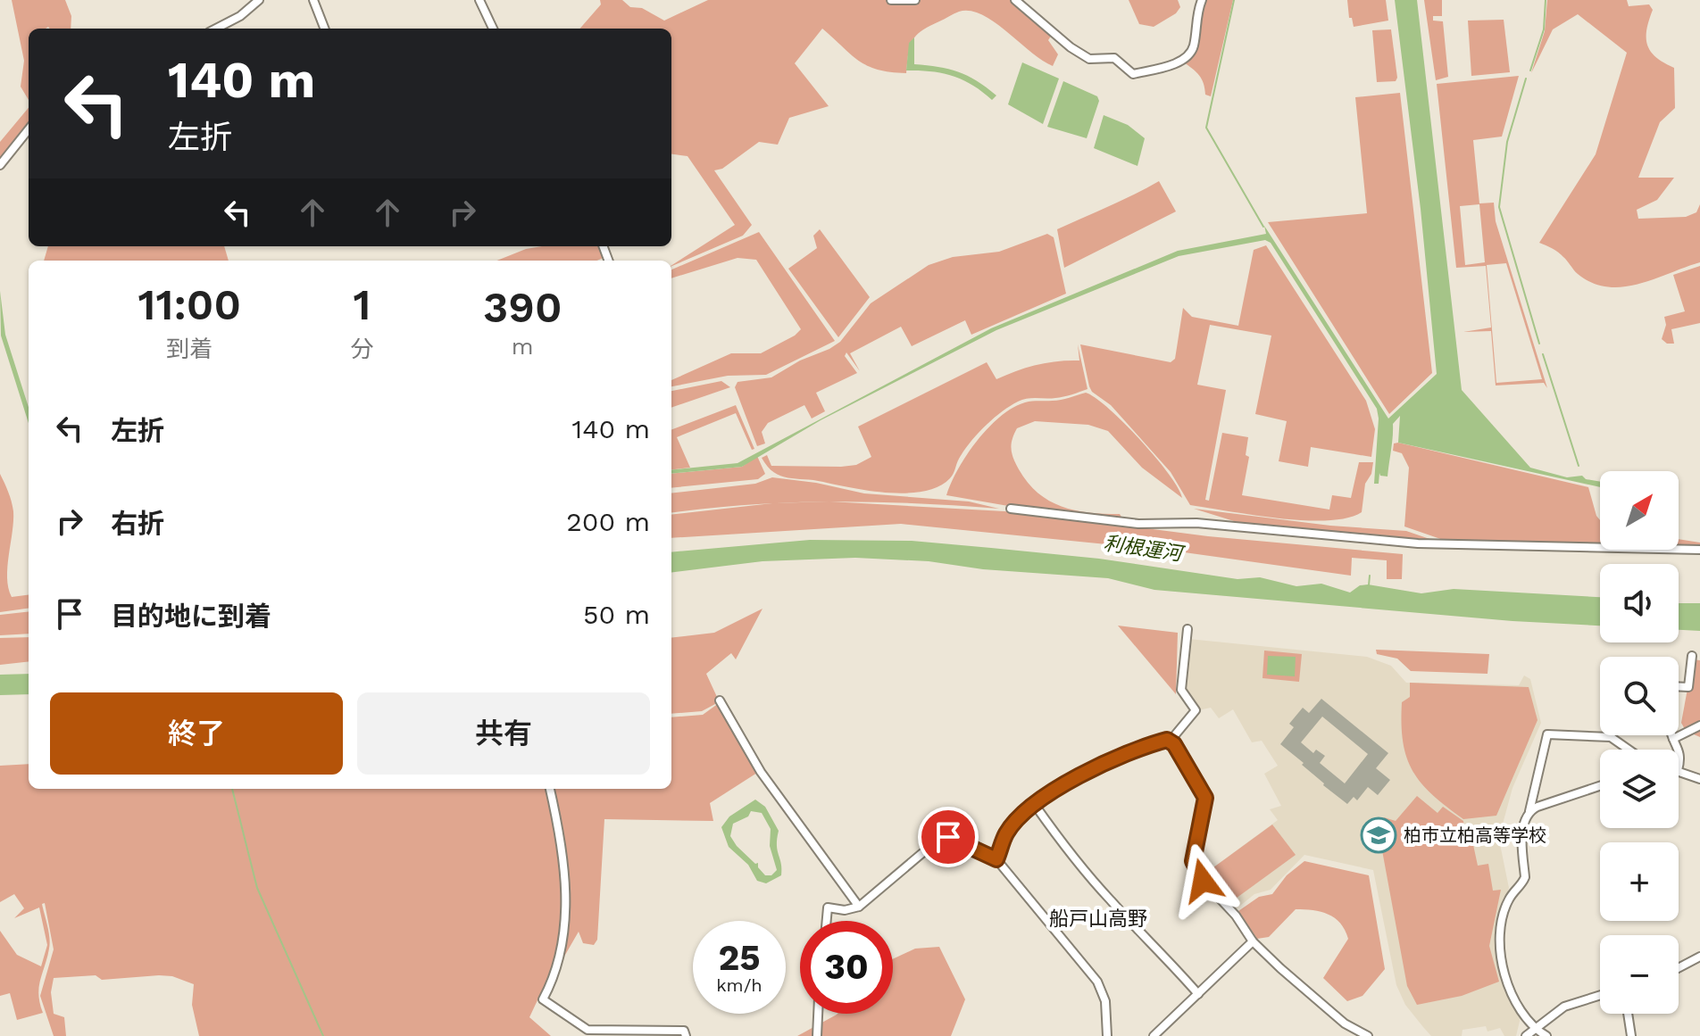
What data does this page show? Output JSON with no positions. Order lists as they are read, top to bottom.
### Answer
{
  "districts": ["船戸山高野"],
  "water": ["利根運河"],
  "places": {
    "school or university": ["柏市立柏高等学校"]
  },
  "north": "top right",
  "page": {
    "turn": ["140 m", "左折"],
    "eta": [
      "11:00",
      "到着",
      "1",
      "分",
      "390",
      "m"
    ],
    "list": [
      {
        "name": "左折",
        "value": "140 m"
      },
      {
        "name": "右折",
        "value": "200 m"
      },
      {
        "name": "目的地に到着",
        "value": "50 m"
      }
    ],
    "map_buttons": ["+", "−"],
    "buttons": ["終了", "共有"],
    "speed": "25 km/h",
    "limit": "30"
  }
}
